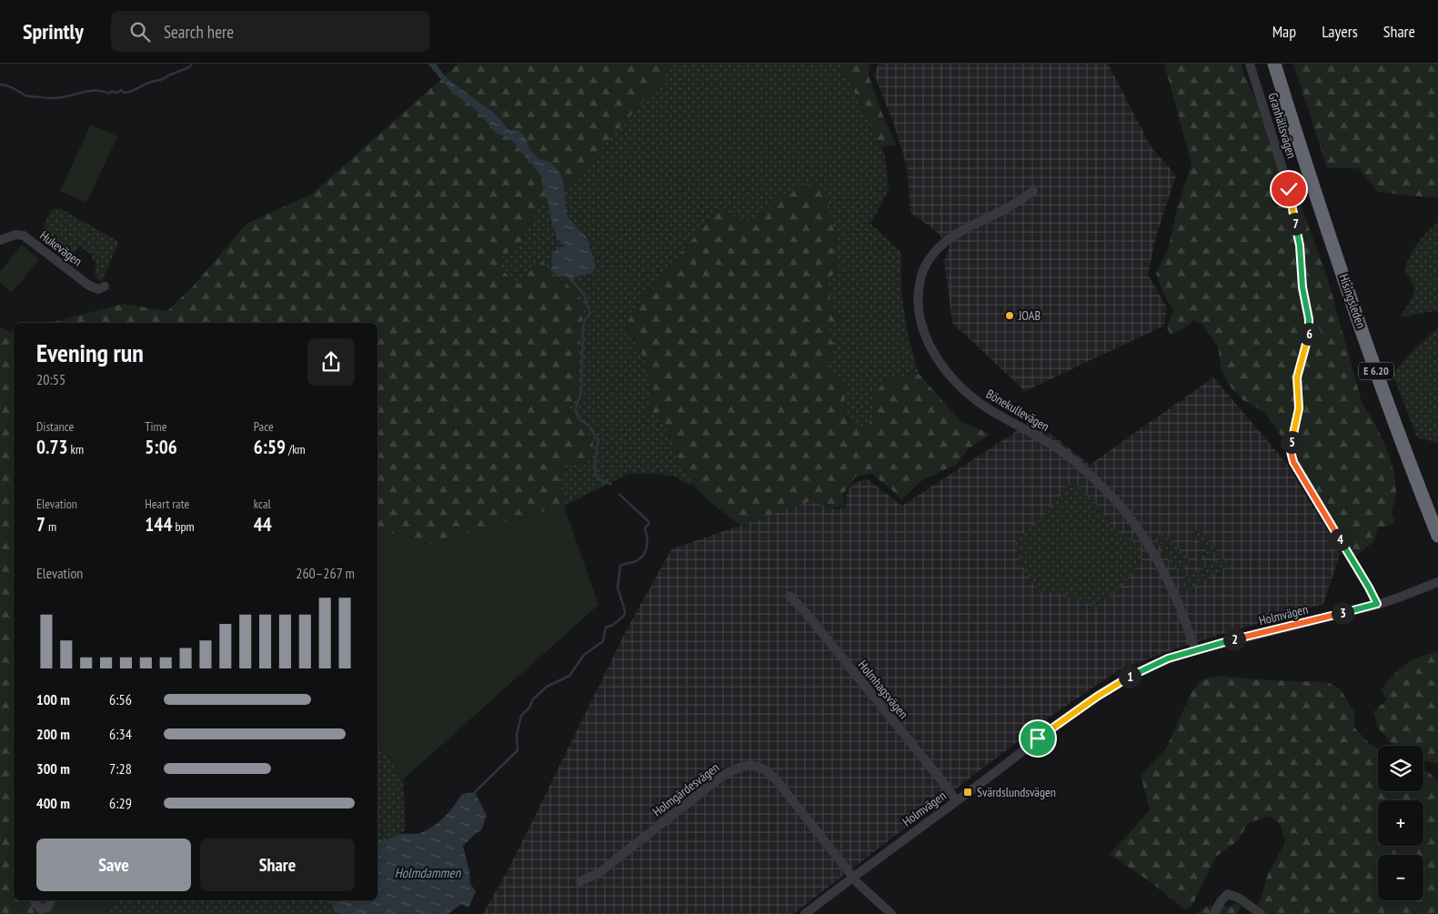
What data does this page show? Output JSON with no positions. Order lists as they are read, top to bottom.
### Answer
{
  "streets": {
    "highway": ["Hisingsleden", "E 6.20"],
    "street": [
      "Granhällsvägen",
      "Hukevägen",
      "Bönekullevägen",
      "Holmvägen",
      "Holmhagsvägen",
      "Holmgärdesvägen"
    ]
  },
  "crossings": [
    ["Granhällsvägen", "Holmvägen"],
    ["Bönekullevägen", "Holmvägen"],
    ["Holmvägen", "Holmhagsvägen"],
    ["Holmvägen", "Holmgärdesvägen"]
  ],
  "water": ["Holmdammen"],
  "places": {
    "other": ["JOAB"],
    "transit": ["Svärdslundsvägen"]
  },
  "page": {
    "header": "Sprintly",
    "search": "Search here",
    "nav": ["Map", "Layers", "Share"],
    "pins": [
      "7",
      "6",
      "5",
      "4",
      "3",
      "2",
      "1"
    ],
    "heading": ["Evening run", "20:55"],
    "stats": [
      ["Distance", "0.73 km"],
      ["Time", "5:06"],
      ["Pace", "6:59 /km"],
      ["Elevation", "7 m"],
      ["Heart rate", "144 bpm"],
      ["kcal", "44"]
    ],
    "chart": ["Elevation", "260–267 m"],
    "list": [
      {
        "name": "100 m",
        "note": "6:56"
      },
      {
        "name": "200 m",
        "note": "6:34"
      },
      {
        "name": "300 m",
        "note": "7:28"
      },
      {
        "name": "400 m",
        "note": "6:29"
      }
    ],
    "map_buttons": ["+", "−"],
    "buttons": ["Save", "Share"]
  }
}
